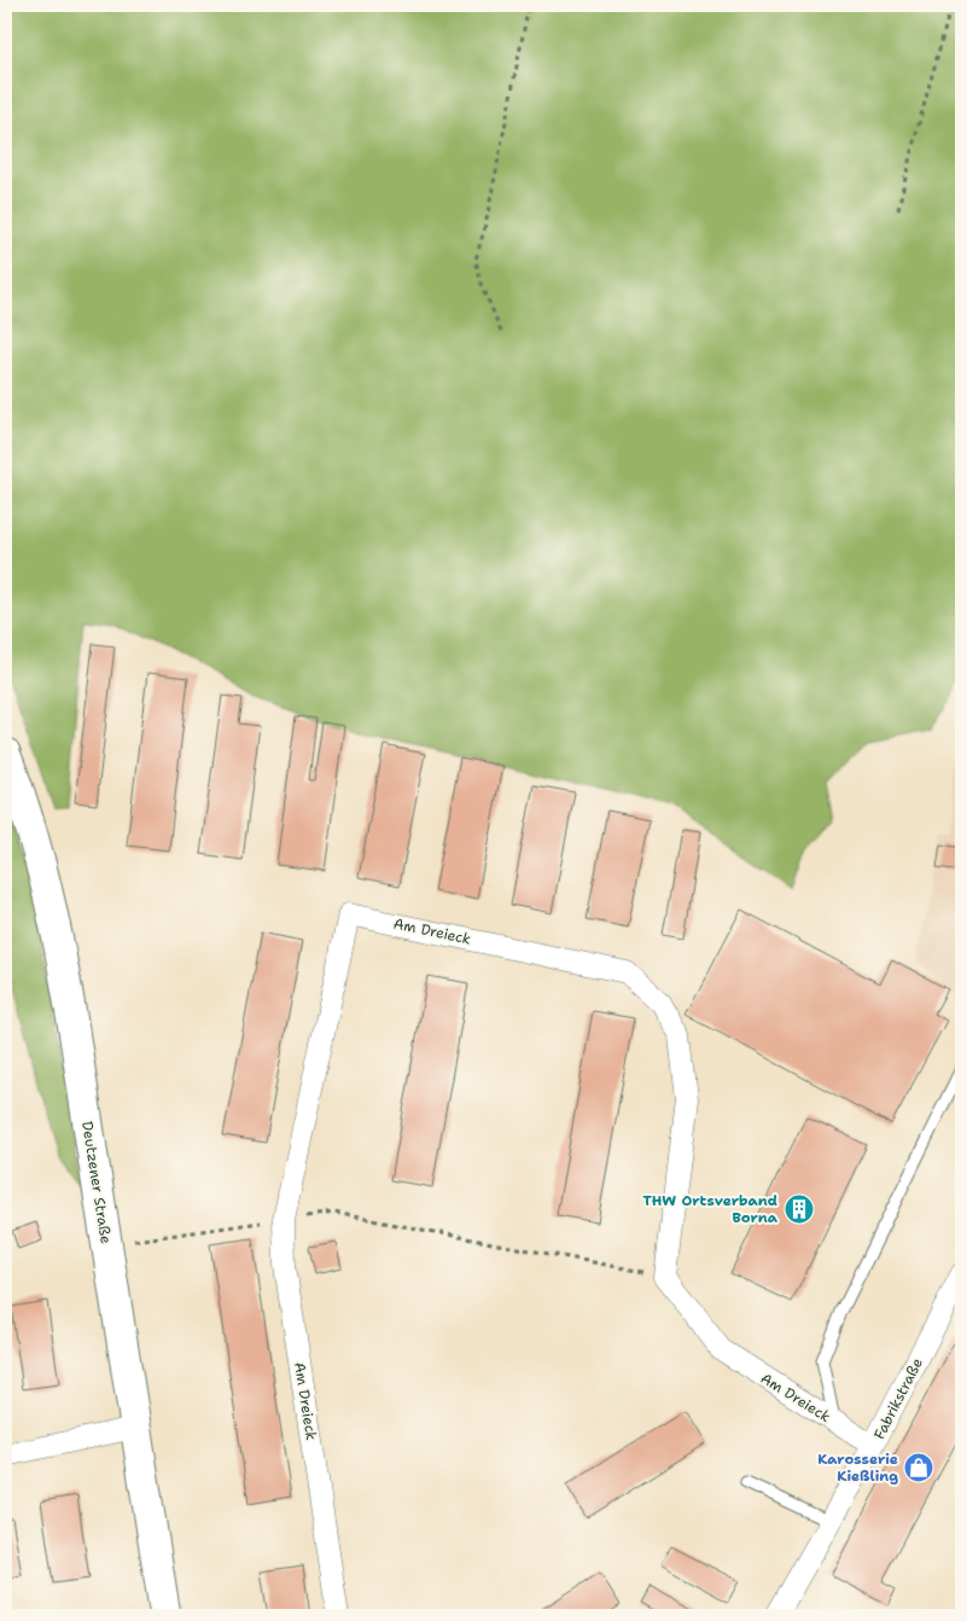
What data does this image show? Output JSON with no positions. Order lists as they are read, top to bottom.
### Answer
{
  "streets": {
    "main road": ["Deutzener Straße"],
    "street": ["Am Dreieck", "Fabrikstraße"]
  },
  "crossings": [
    ["Am Dreieck", "Fabrikstraße"]
  ],
  "places": {
    "building": ["THW Ortsverband Borna"],
    "shop": ["Karosserie Kießling"]
  }
}
